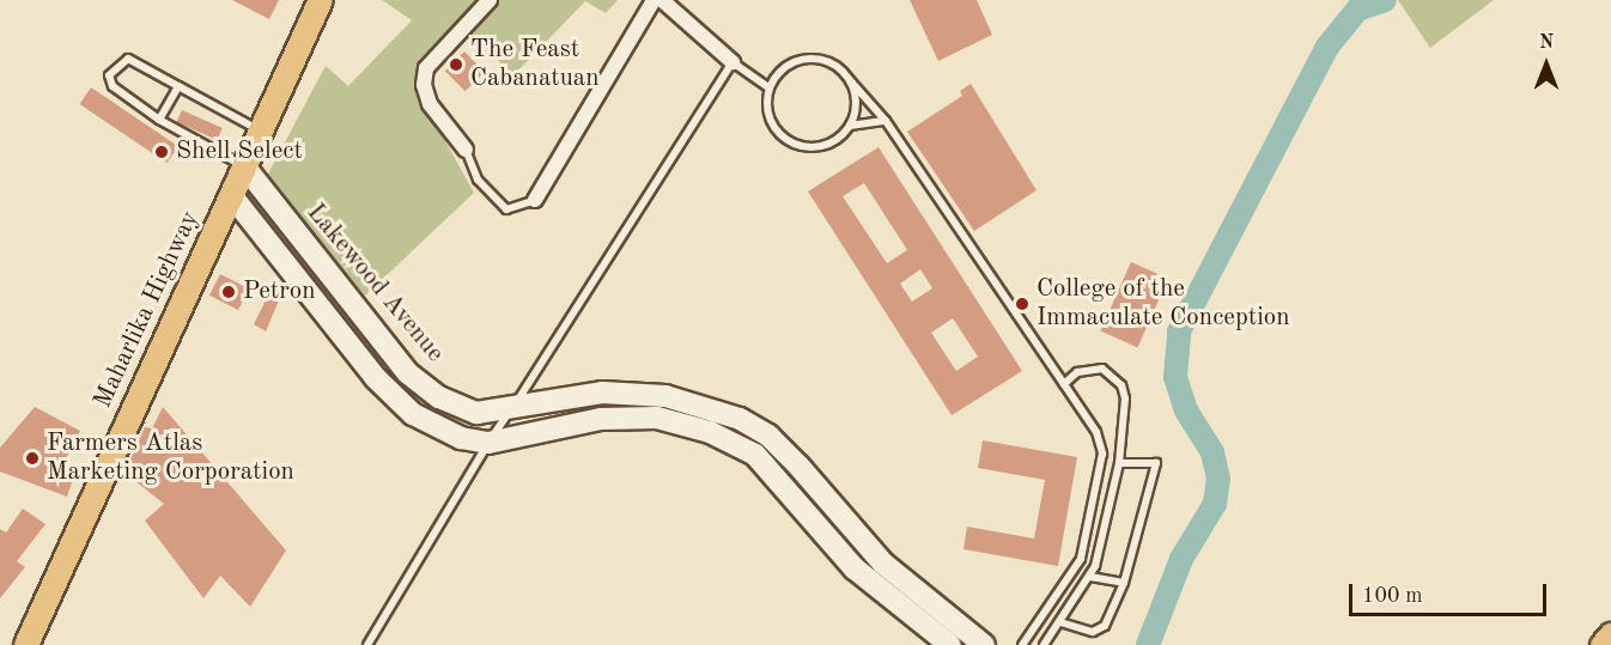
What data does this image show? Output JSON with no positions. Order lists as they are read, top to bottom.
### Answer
{
  "streets": {
    "main road": ["Lakewood Avenue", "Maharlika Highway"]
  },
  "crossings": [
    ["Lakewood Avenue", "Maharlika Highway"]
  ],
  "places": [
    "The Feast Cabanatuan",
    "Shell Select",
    "Petron",
    "College of the Immaculate Conception",
    "Farmers Atlas Marketing Corporation"
  ],
  "scale_bar": "100 m",
  "north": "top"
}
